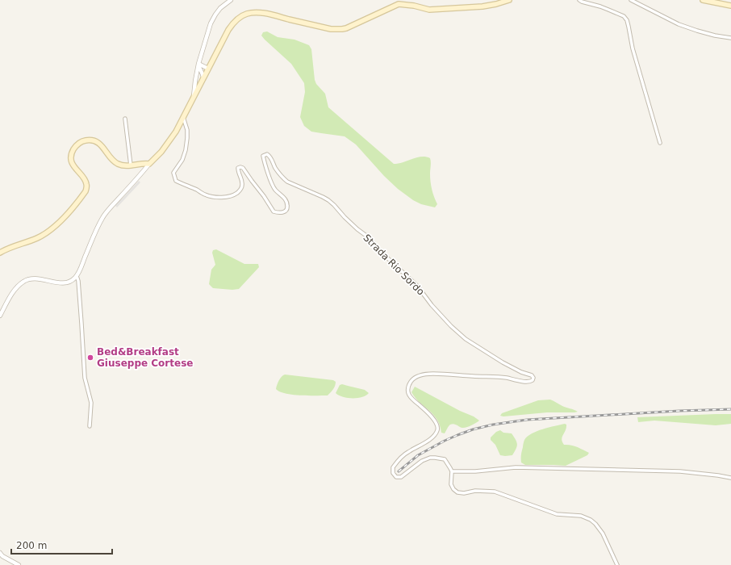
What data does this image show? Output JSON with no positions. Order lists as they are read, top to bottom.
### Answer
{
  "streets": {
    "street": ["Strada Rio Sordo"]
  },
  "places": ["Bed&Breakfast Giuseppe Cortese"],
  "scale_bar": "200 m"
}
